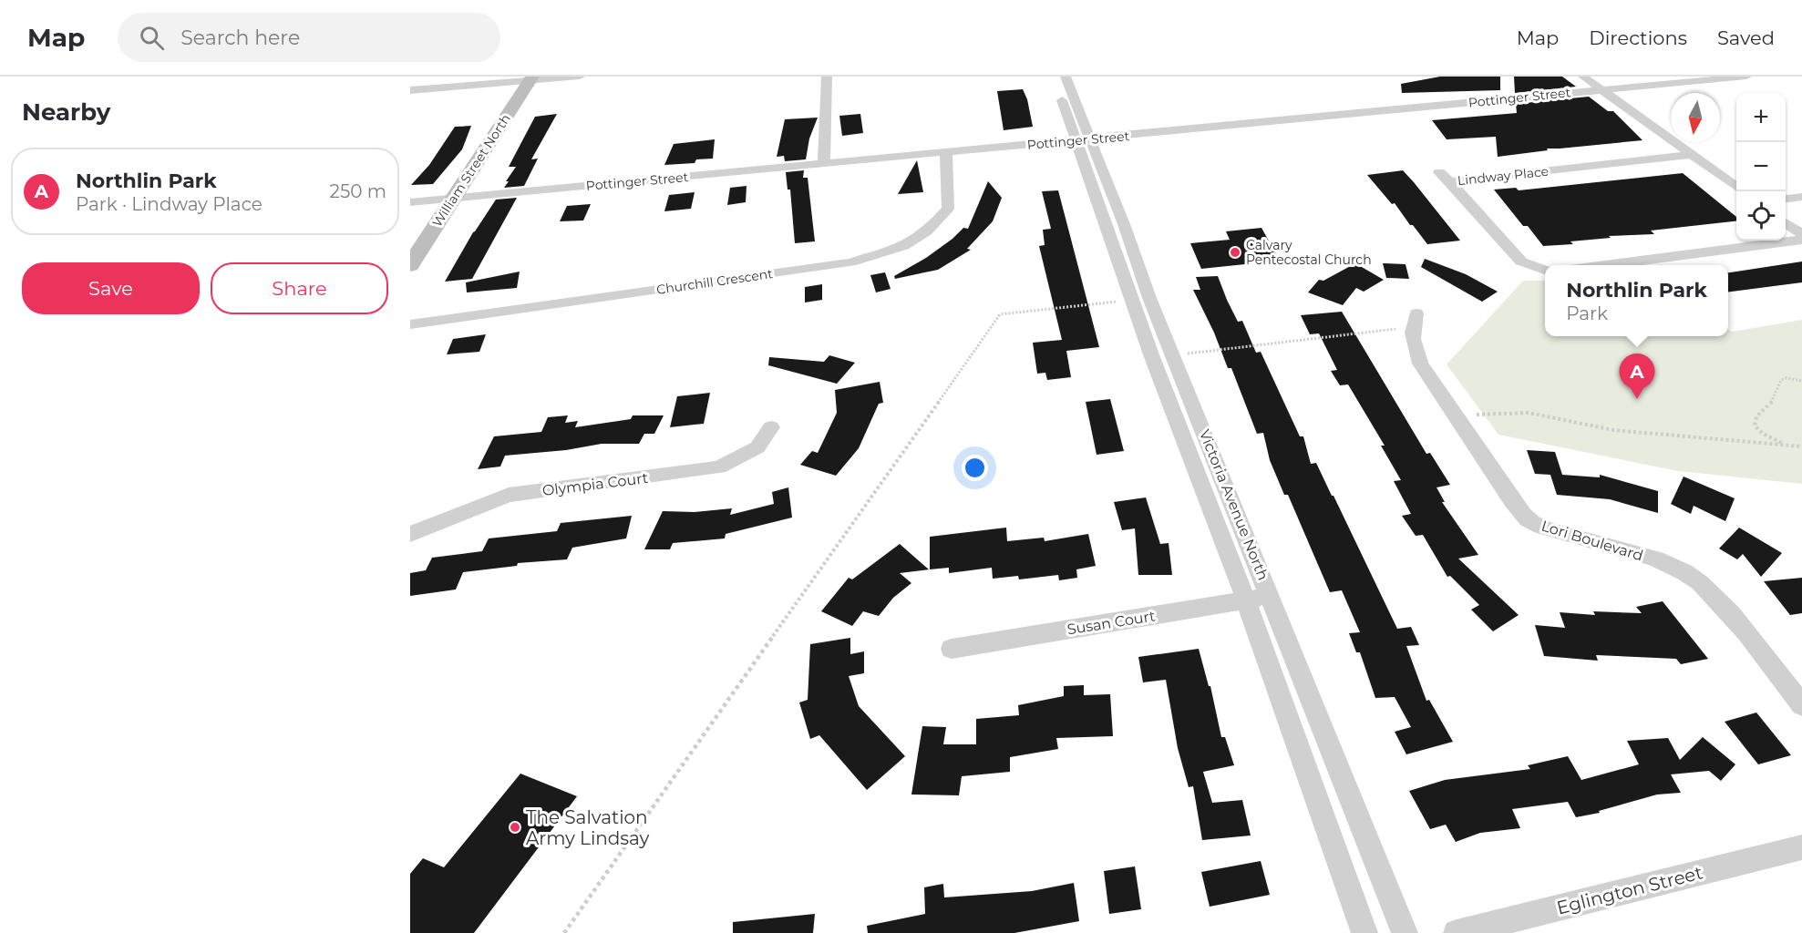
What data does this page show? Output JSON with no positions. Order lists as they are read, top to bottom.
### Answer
{
  "streets": {
    "street": [
      "Pottinger Street",
      "William Street North",
      "Lindway Place",
      "Churchill Crescent",
      "Olympia Court",
      "Victoria Avenue North",
      "Lori Boulevard",
      "Susan Court",
      "Eglington Street"
    ]
  },
  "crossings": [
    ["Pottinger Street", "William Street North"],
    ["Pottinger Street", "Churchill Crescent"],
    ["Pottinger Street", "Victoria Avenue North"],
    ["Victoria Avenue North", "Susan Court"]
  ],
  "places": ["Calvary Pentecostal Church", "The Salvation Army Lindsay"],
  "north": "bottom",
  "page": {
    "header": "Map",
    "search": "Search here",
    "nav": ["Map", "Directions", "Saved"],
    "heading": "Nearby",
    "map_buttons": ["+", "−"],
    "list": [
      {
        "mark": "A",
        "name": "Northlin Park",
        "note": "Park · Lindway Place",
        "value": "250 m"
      }
    ],
    "buttons": ["Save", "Share"],
    "popup": ["Northlin Park", "Park"],
    "pins": "A"
  }
}
